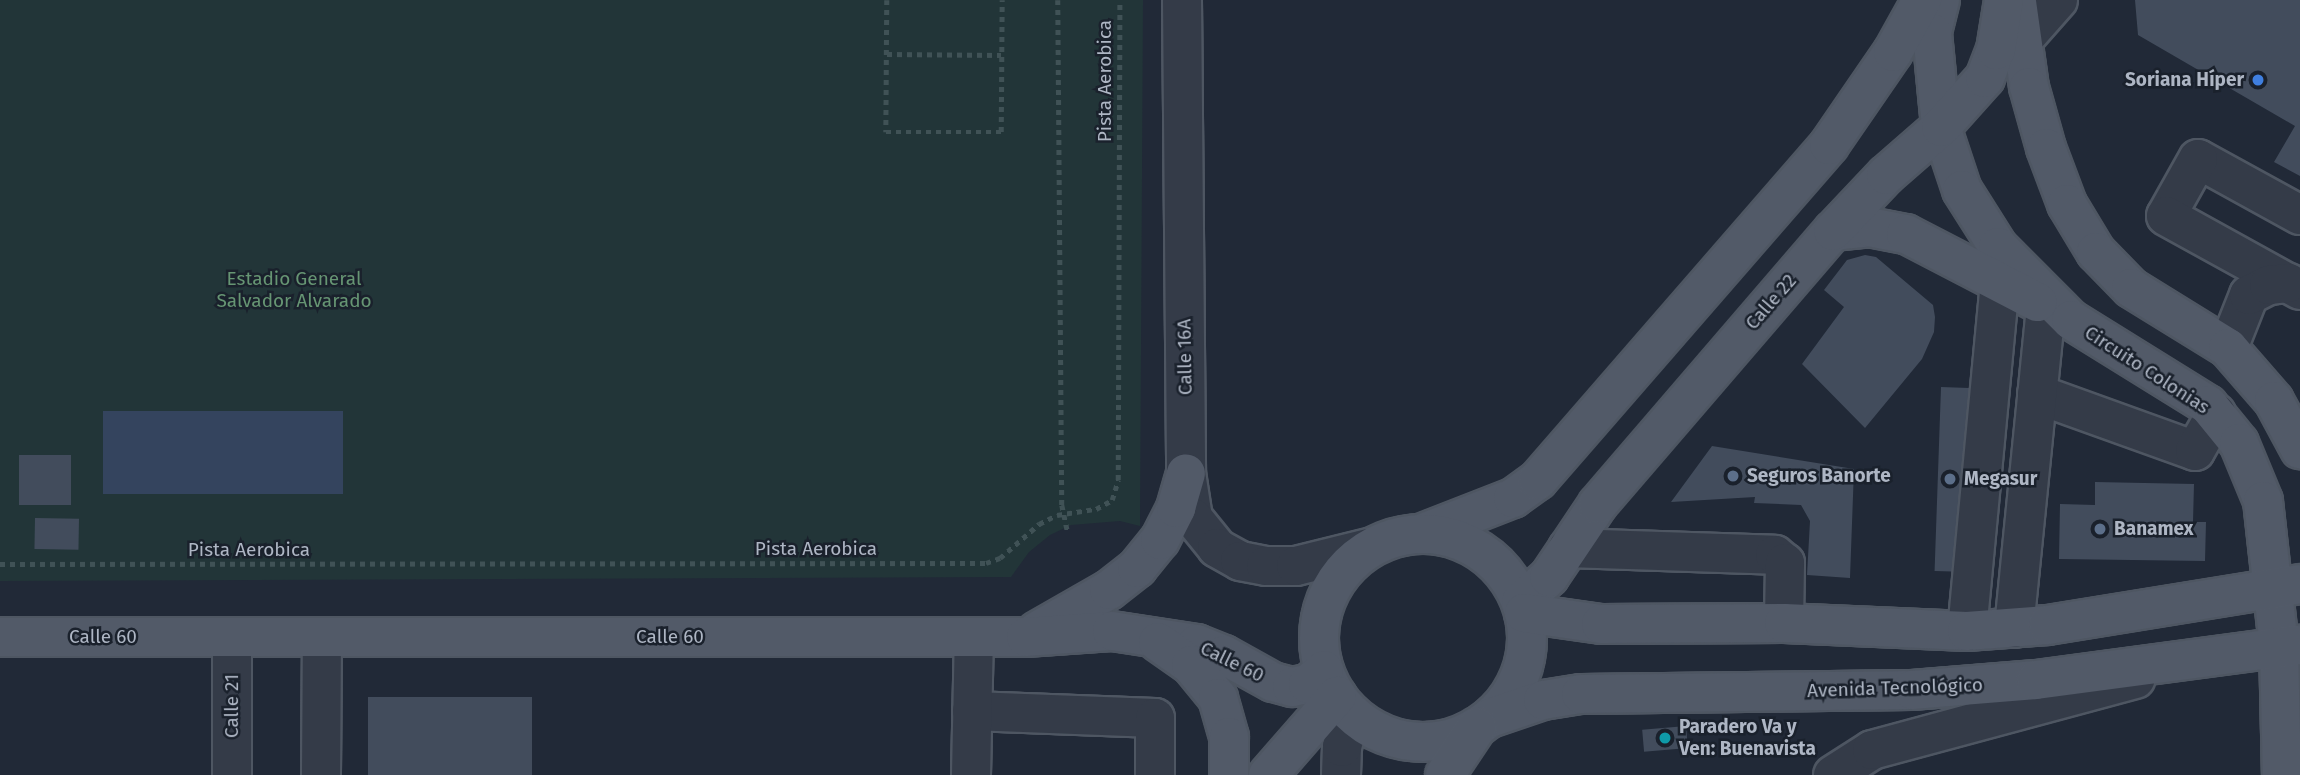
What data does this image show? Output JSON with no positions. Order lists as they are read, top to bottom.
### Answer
{
  "streets": {
    "main road": [
      "Calle 22",
      "Circuito Colonias",
      "Calle 60",
      "Avenida Tecnológico"
    ],
    "street": ["Calle 16A", "Calle 21"],
    "path": ["Pista Aerobica"]
  },
  "crossings": [
    ["Calle 22", "Calle 16A"],
    ["Calle 22", "Circuito Colonias"],
    ["Calle 22", "Calle 60"],
    ["Calle 22", "Avenida Tecnológico"],
    ["Calle 16A", "Calle 60"],
    ["Calle 16A", "Avenida Tecnológico"],
    ["Circuito Colonias", "Avenida Tecnológico"],
    ["Calle 60", "Avenida Tecnológico"],
    ["Calle 60", "Calle 21"]
  ],
  "parks": ["Estadio General Salvador Alvarado"],
  "places": [
    "Soriana Híper",
    "Seguros Banorte",
    "Megasur",
    "Banamex",
    "Paradero Va y Ven: Buenavista"
  ]
}
